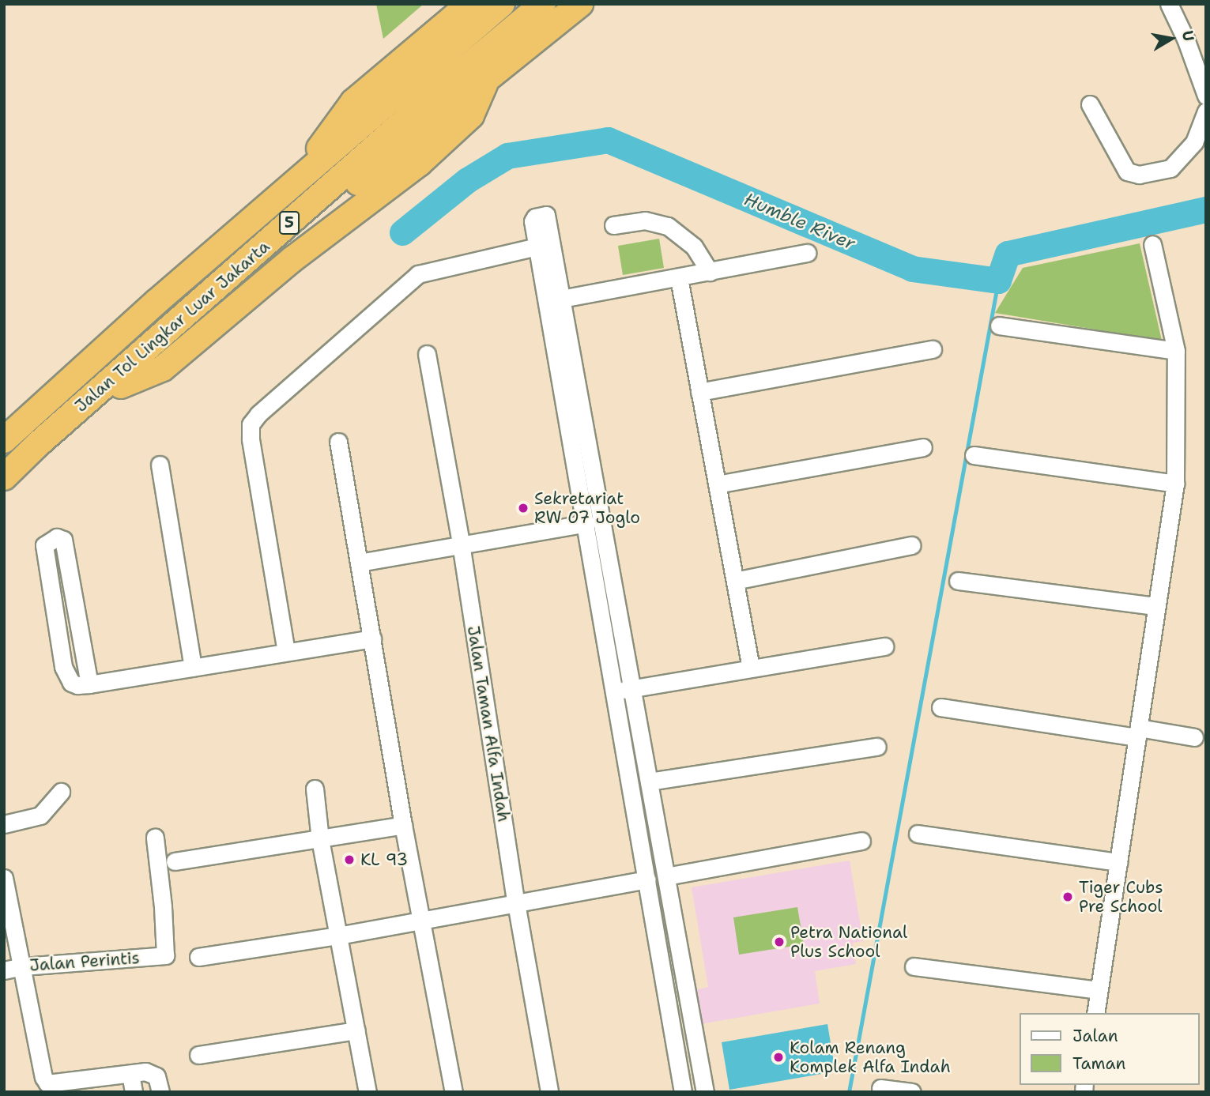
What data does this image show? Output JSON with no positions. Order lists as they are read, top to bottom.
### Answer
{
  "streets": {
    "highway": ["5", "Jalan Tol Lingkar Luar Jakarta"],
    "street": ["Jalan Taman Alfa Indah", "Jalan Perintis"]
  },
  "water": ["Humble River"],
  "places": [
    "Sekretariat RW 07 Joglo",
    "KL 93",
    "Tiger Cubs Pre School",
    "Petra National Plus School",
    "Kolam Renang Komplek Alfa Indah"
  ],
  "legend": ["Jalan", "Taman"],
  "north": "right"
}
